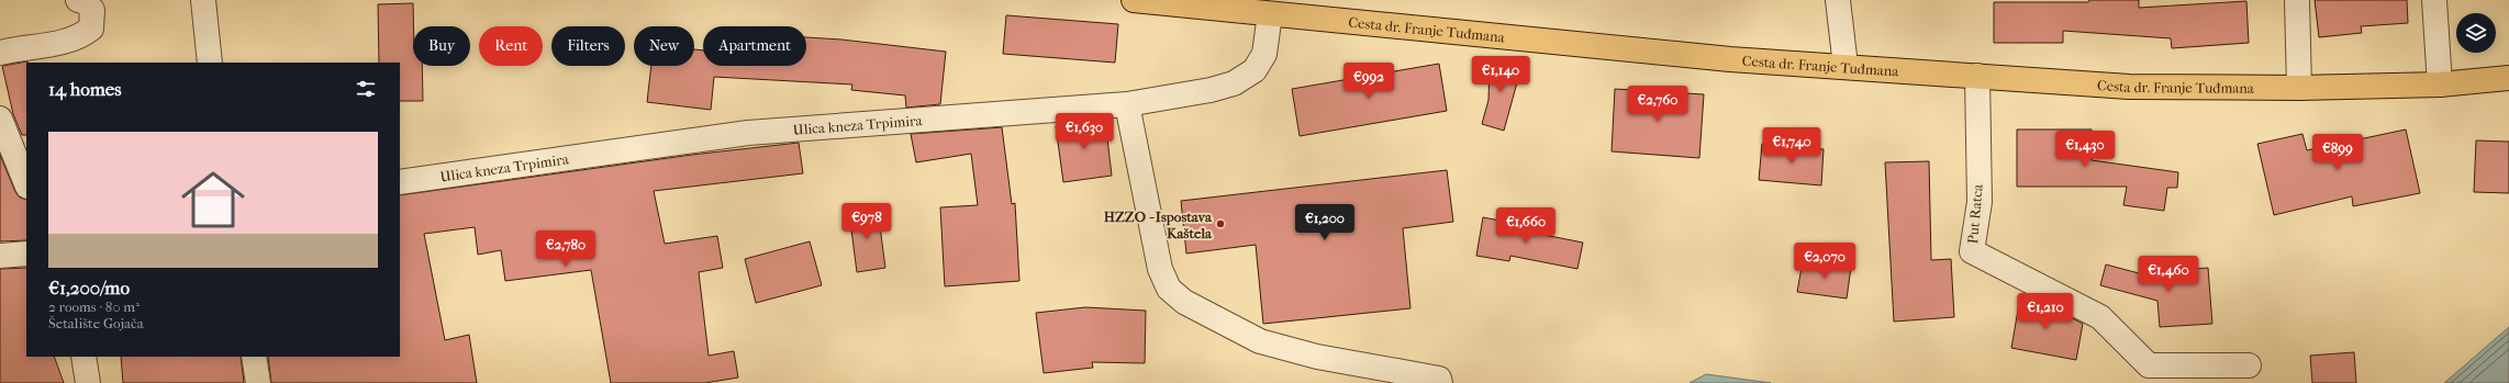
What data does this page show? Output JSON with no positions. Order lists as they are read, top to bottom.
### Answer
{
  "streets": {
    "main road": ["Cesta dr. Franje Tuđmana"],
    "street": ["Ulica kneza Trpimira", "Put Ratca"]
  },
  "crossings": [
    ["Cesta dr. Franje Tuđmana", "Ulica kneza Trpimira"],
    ["Cesta dr. Franje Tuđmana", "Put Ratca"]
  ],
  "places": ["HZZO - Ispostava Kaštela"],
  "page": {
    "chip": [
      "Buy",
      "Rent",
      "Filters",
      "New",
      "Apartment"
    ],
    "price": [
      "€1,140",
      "€992",
      "€2,760",
      "€1,630",
      "€1,740",
      "€1,430",
      "€899",
      "€978",
      "€1,200",
      "€1,660",
      "€2,780",
      "€2,070",
      "€1,460",
      "€1,210"
    ],
    "heading": "14 homes",
    "list": [
      {
        "name": "€1,200/mo",
        "note": "2 rooms · 80 m² · Šetalište Gojača"
      }
    ]
  }
}
